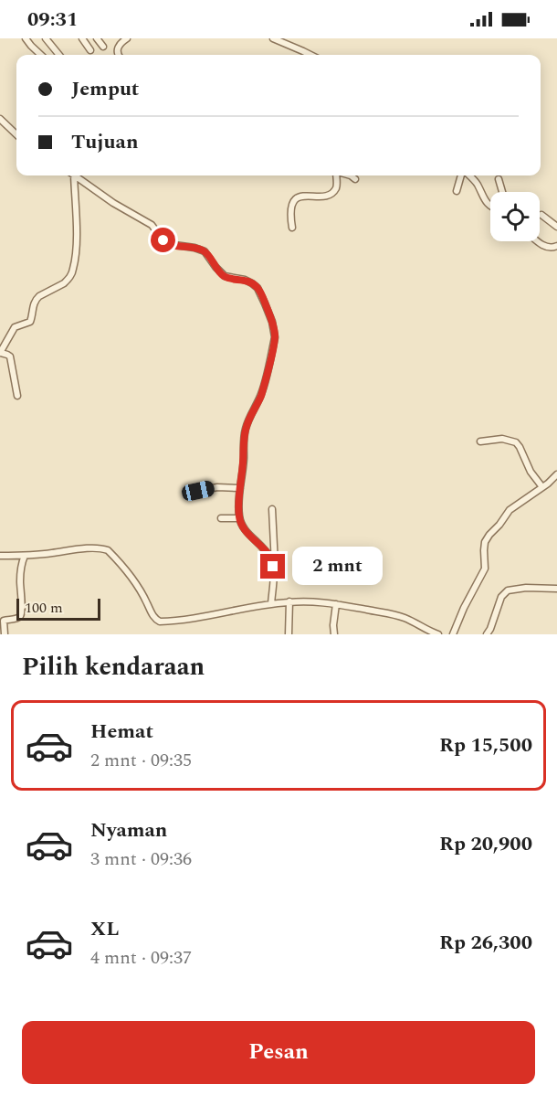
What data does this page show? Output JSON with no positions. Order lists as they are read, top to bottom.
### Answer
{
  "scale_bar": "100 m",
  "page": {
    "status": "09:31",
    "banner": ["Jemput", "Tujuan"],
    "bubble": "2 mnt",
    "scale": "100 m",
    "heading": "Pilih kendaraan",
    "list": [
      {
        "name": "Hemat",
        "note": "2 mnt · 09:35",
        "value": "Rp 15,500"
      },
      {
        "name": "Nyaman",
        "note": "3 mnt · 09:36",
        "value": "Rp 20,900"
      },
      {
        "name": "XL",
        "note": "4 mnt · 09:37",
        "value": "Rp 26,300"
      }
    ],
    "buttons": "Pesan"
  }
}
